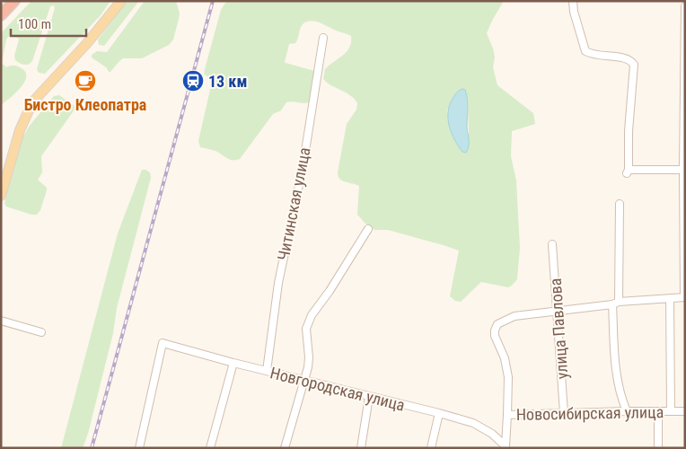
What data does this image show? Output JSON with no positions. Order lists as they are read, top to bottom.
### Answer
{
  "streets": {
    "street": [
      "Читинская улица",
      "улица Павлова",
      "Новгородская улица",
      "Новосибирская улица"
    ]
  },
  "crossings": [
    ["Читинская улица", "Новгородская улица"],
    ["улица Павлова", "Новосибирская улица"]
  ],
  "places": {
    "cafe": ["Бистро Клеопатра"],
    "station": ["13 км"]
  },
  "scale_bar": "100 m"
}
